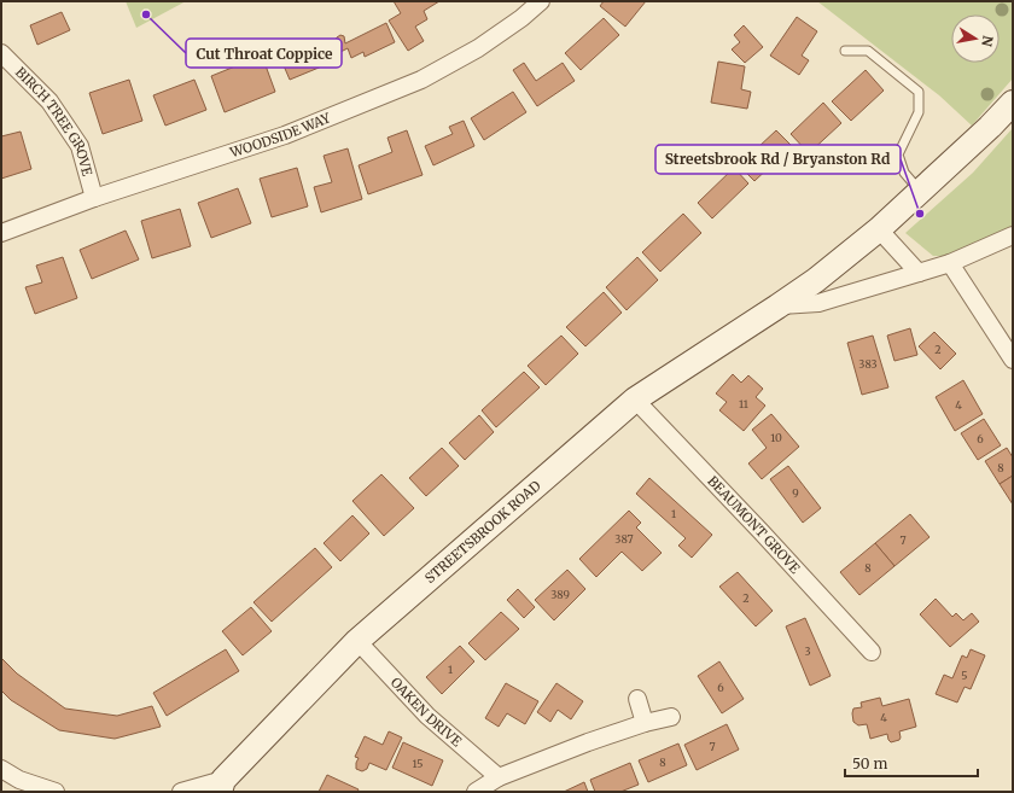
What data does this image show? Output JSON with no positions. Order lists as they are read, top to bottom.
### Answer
{
  "streets": {
    "main road": ["STREETSBROOK ROAD"],
    "street": [
      "BIRCH TREE GROVE",
      "WOODSIDE WAY",
      "BEAUMONT GROVE",
      "OAKEN DRIVE"
    ]
  },
  "crossings": [
    ["BIRCH TREE GROVE", "WOODSIDE WAY"],
    ["BEAUMONT GROVE", "STREETSBROOK ROAD"],
    ["STREETSBROOK ROAD", "OAKEN DRIVE"]
  ],
  "places": ["Cut Throat Coppice", "Streetsbrook Rd / Bryanston Rd"],
  "house_numbers": [
    "2",
    "383",
    "11",
    "4",
    "10",
    "6",
    "8",
    "9",
    "1",
    "387",
    "7",
    "8",
    "389",
    "2",
    "3",
    "1",
    "5",
    "6",
    "4",
    "7",
    "8",
    "15"
  ],
  "scale_bar": "50 m",
  "north": "right"
}
